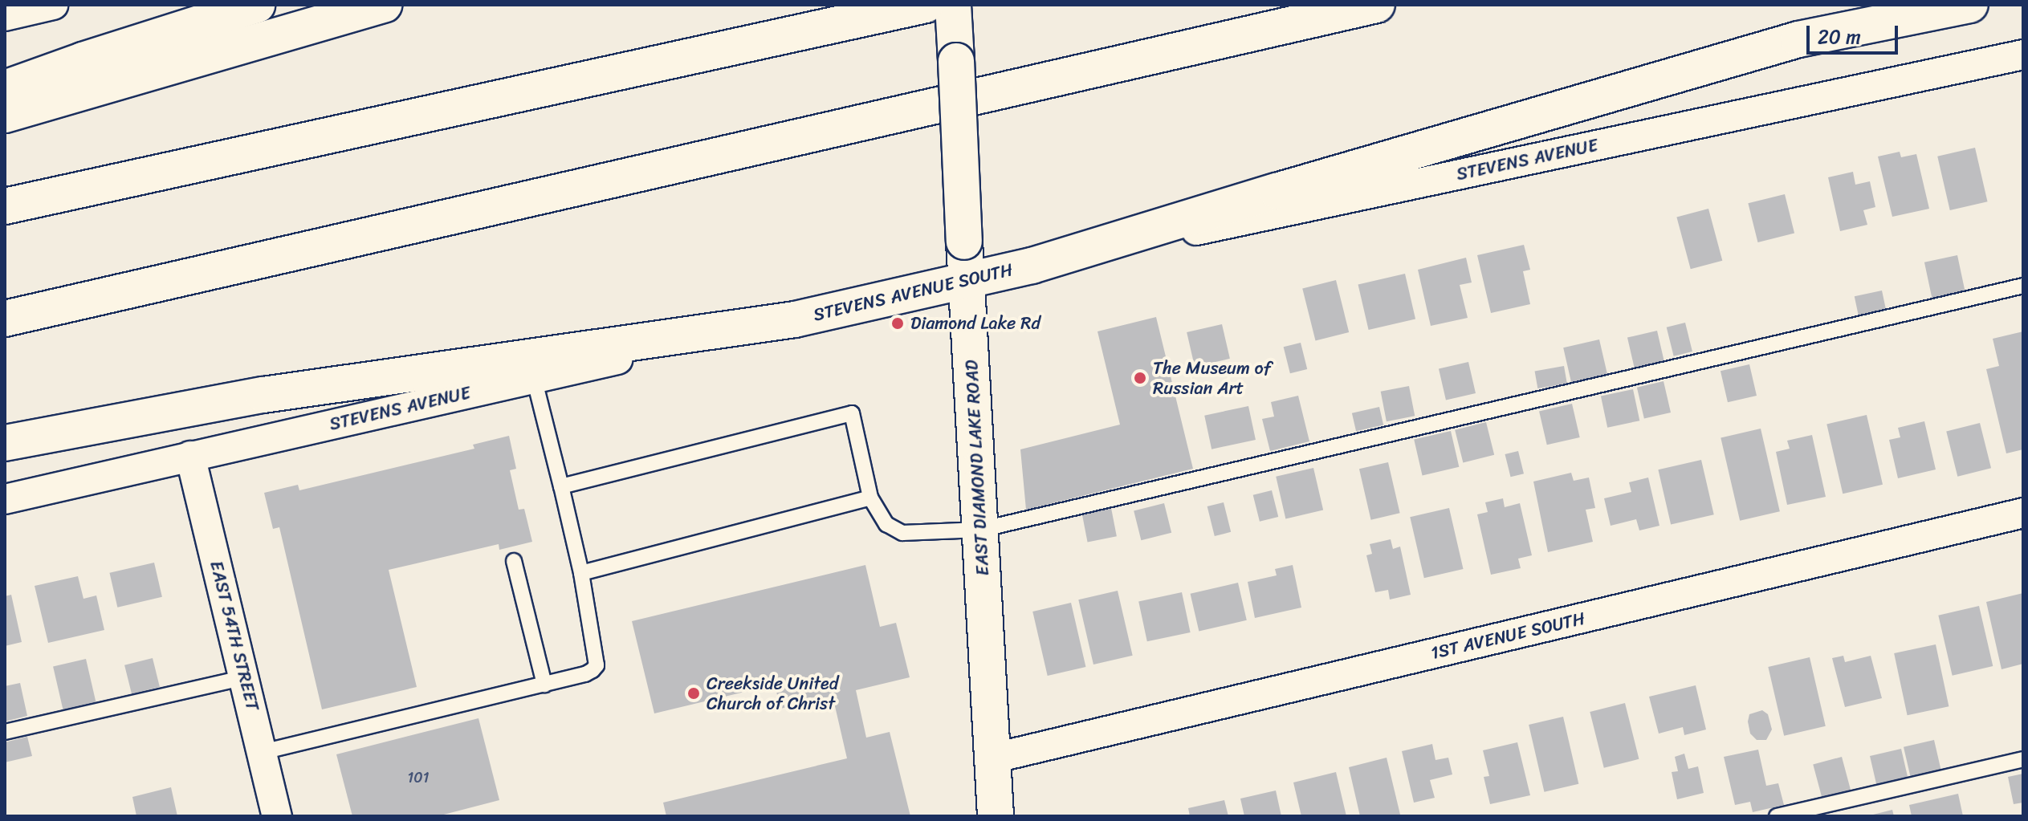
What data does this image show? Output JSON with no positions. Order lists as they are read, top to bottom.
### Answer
{
  "streets": {
    "main road": ["STEVENS AVENUE SOUTH", "EAST DIAMOND LAKE ROAD"],
    "street": ["STEVENS AVENUE", "EAST 54TH STREET", "1ST AVENUE SOUTH"]
  },
  "crossings": [
    ["STEVENS AVENUE", "STEVENS AVENUE SOUTH"],
    ["STEVENS AVENUE", "EAST 54TH STREET"],
    ["STEVENS AVENUE SOUTH", "EAST DIAMOND LAKE ROAD"],
    ["EAST DIAMOND LAKE ROAD", "1ST AVENUE SOUTH"]
  ],
  "places": ["Diamond Lake Rd", "The Museum of Russian Art", "Creekside United Church of Christ"],
  "house_numbers": ["101"],
  "scale_bar": "20 m"
}
